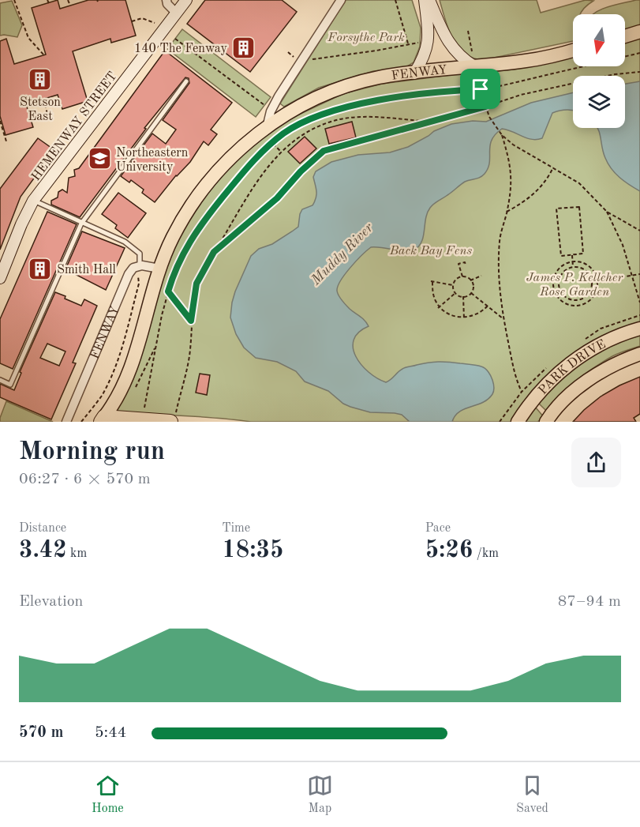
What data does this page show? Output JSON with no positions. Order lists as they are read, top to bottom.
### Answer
{
  "streets": {
    "main road": ["FENWAY", "HEMENWAY STREET", "PARK DRIVE"]
  },
  "water": ["Muddy River"],
  "parks": ["Forsythe Park", "Back Bay Fens", "James P. Kelleher Rose Garden"],
  "places": {
    "building": ["140 The Fenway", "Stetson East", "Smith Hall"],
    "school or university": ["Northeastern University"]
  },
  "north": "bottom",
  "page": {
    "heading": ["Morning run", "06:27 · 6 × 570 m"],
    "stats": [
      ["Distance", "3.42 km"],
      ["Time", "18:35"],
      ["Pace", "5:26 /km"]
    ],
    "chart": ["Elevation", "87–94 m"],
    "list": [
      {
        "name": "570 m",
        "note": "5:44"
      }
    ],
    "tabs": ["Home", "Map", "Saved"]
  }
}
